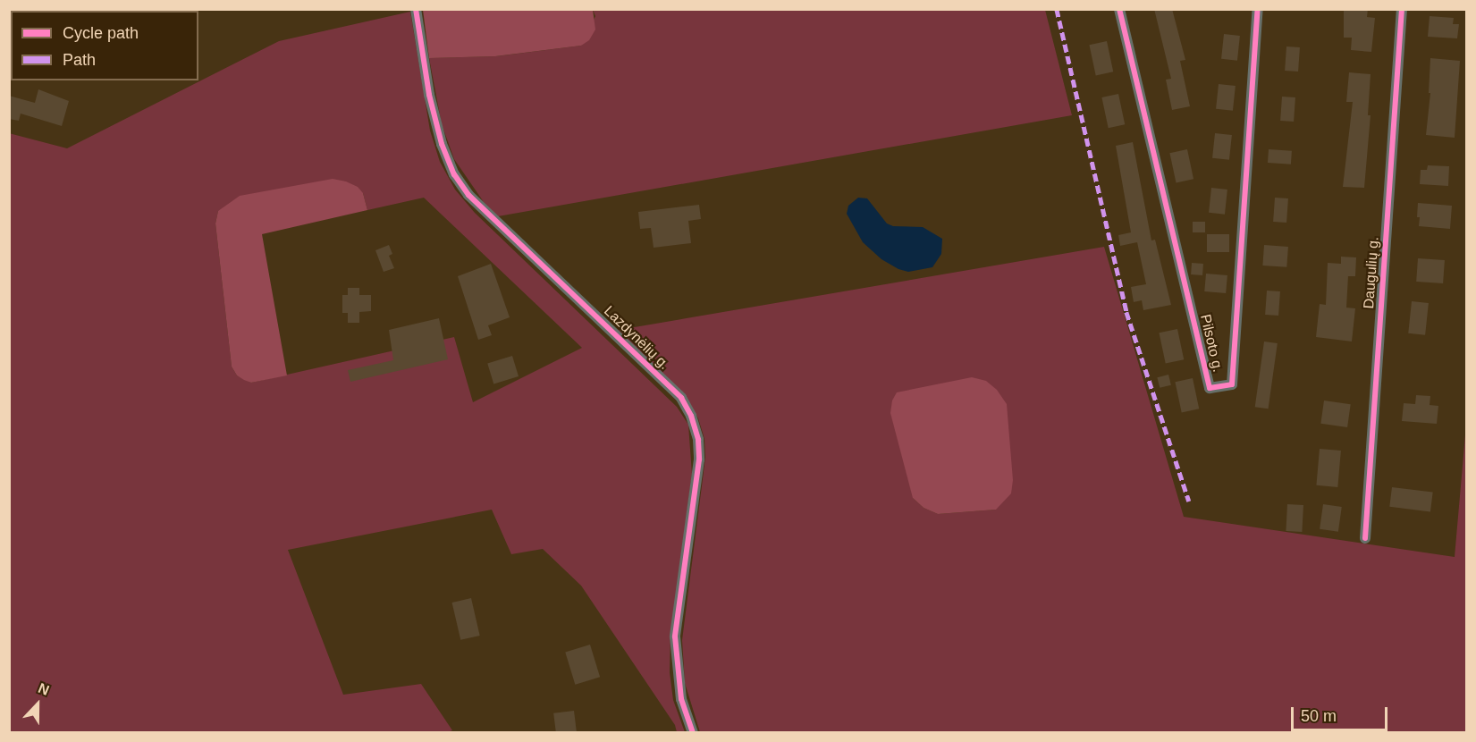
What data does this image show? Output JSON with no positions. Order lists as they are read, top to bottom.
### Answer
{
  "streets": {
    "street": ["Daugulių g.", "Lazdynėlių g.", "Pilsoto g."]
  },
  "legend": ["Cycle path", "Path"],
  "scale_bar": "50 m",
  "north": "top"
}
